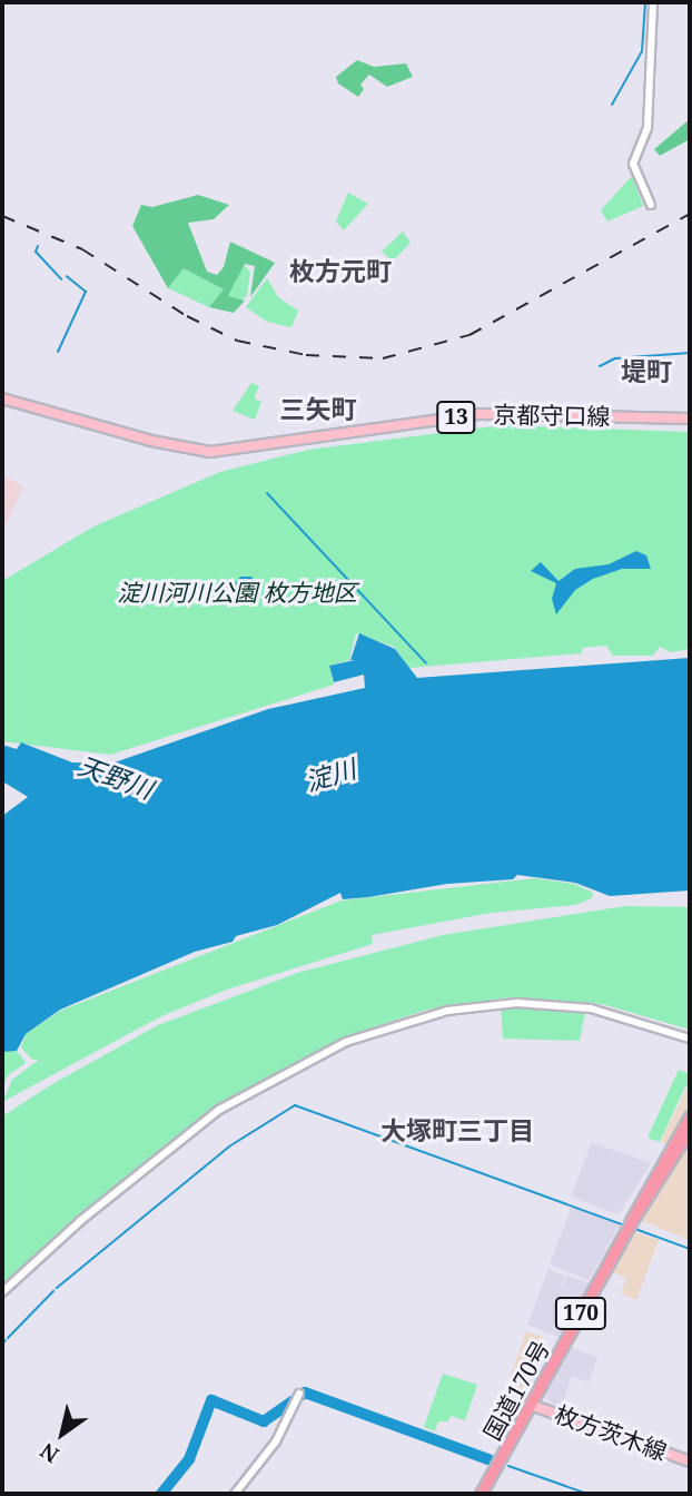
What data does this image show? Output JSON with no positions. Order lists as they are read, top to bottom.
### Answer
{
  "streets": {
    "highway": ["170", "国道170号"],
    "main road": ["京都守口線", "13", "枚方茨木線"]
  },
  "crossings": [
    ["国道170号", "枚方茨木線"]
  ],
  "districts": [
    "枚方元町",
    "堤町",
    "三矢町",
    "大塚町三丁目"
  ],
  "water": ["淀川", "天野川"],
  "parks": ["淀川河川公園 枚方地区"],
  "north": "bottom left"
}
